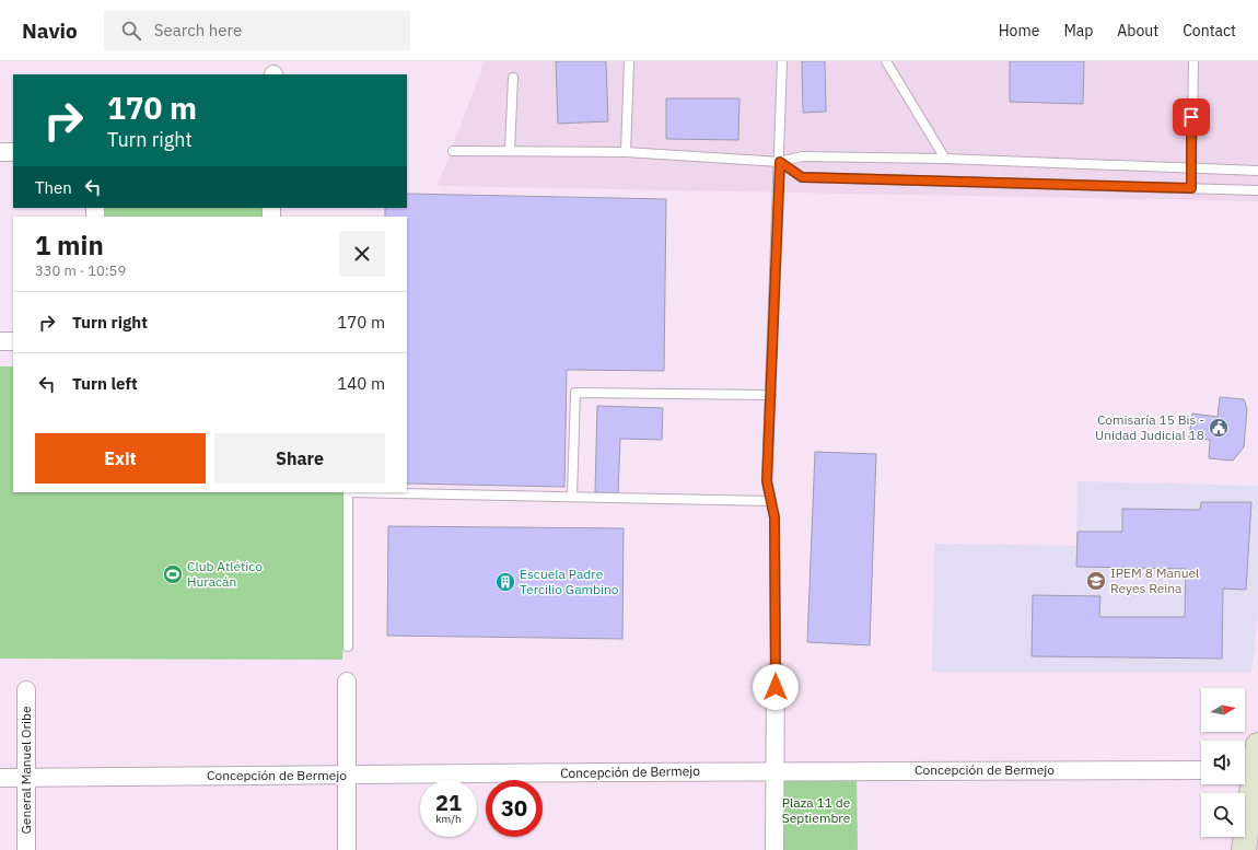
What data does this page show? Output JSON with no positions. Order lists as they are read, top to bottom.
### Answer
{
  "streets": {
    "street": ["General Manuel Oribe", "Concepción de Bermejo"]
  },
  "crossings": [
    ["General Manuel Oribe", "Concepción de Bermejo"]
  ],
  "parks": ["Plaza 11 de Septiembre"],
  "places": {
    "public building": ["Comisaría 15 Bis - Unidad Judicial 18"],
    "sports": ["Club Atlético Huracán"],
    "school or university": ["IPEM 8 Manuel Reyes Reina"],
    "building": ["Escuela Padre Tercilio Gambino"]
  },
  "north": "right",
  "page": {
    "header": "Navio",
    "search": "Search here",
    "nav": [
      "Home",
      "Map",
      "About",
      "Contact"
    ],
    "turn": ["170 m", "Turn right"],
    "then": "Then",
    "heading": ["1 min", "330 m · 10:59"],
    "list": [
      {
        "name": "Turn right",
        "value": "170 m"
      },
      {
        "name": "Turn left",
        "value": "140 m"
      }
    ],
    "buttons": ["Exit", "Share"],
    "speed": "21 km/h",
    "limit": "30"
  }
}
